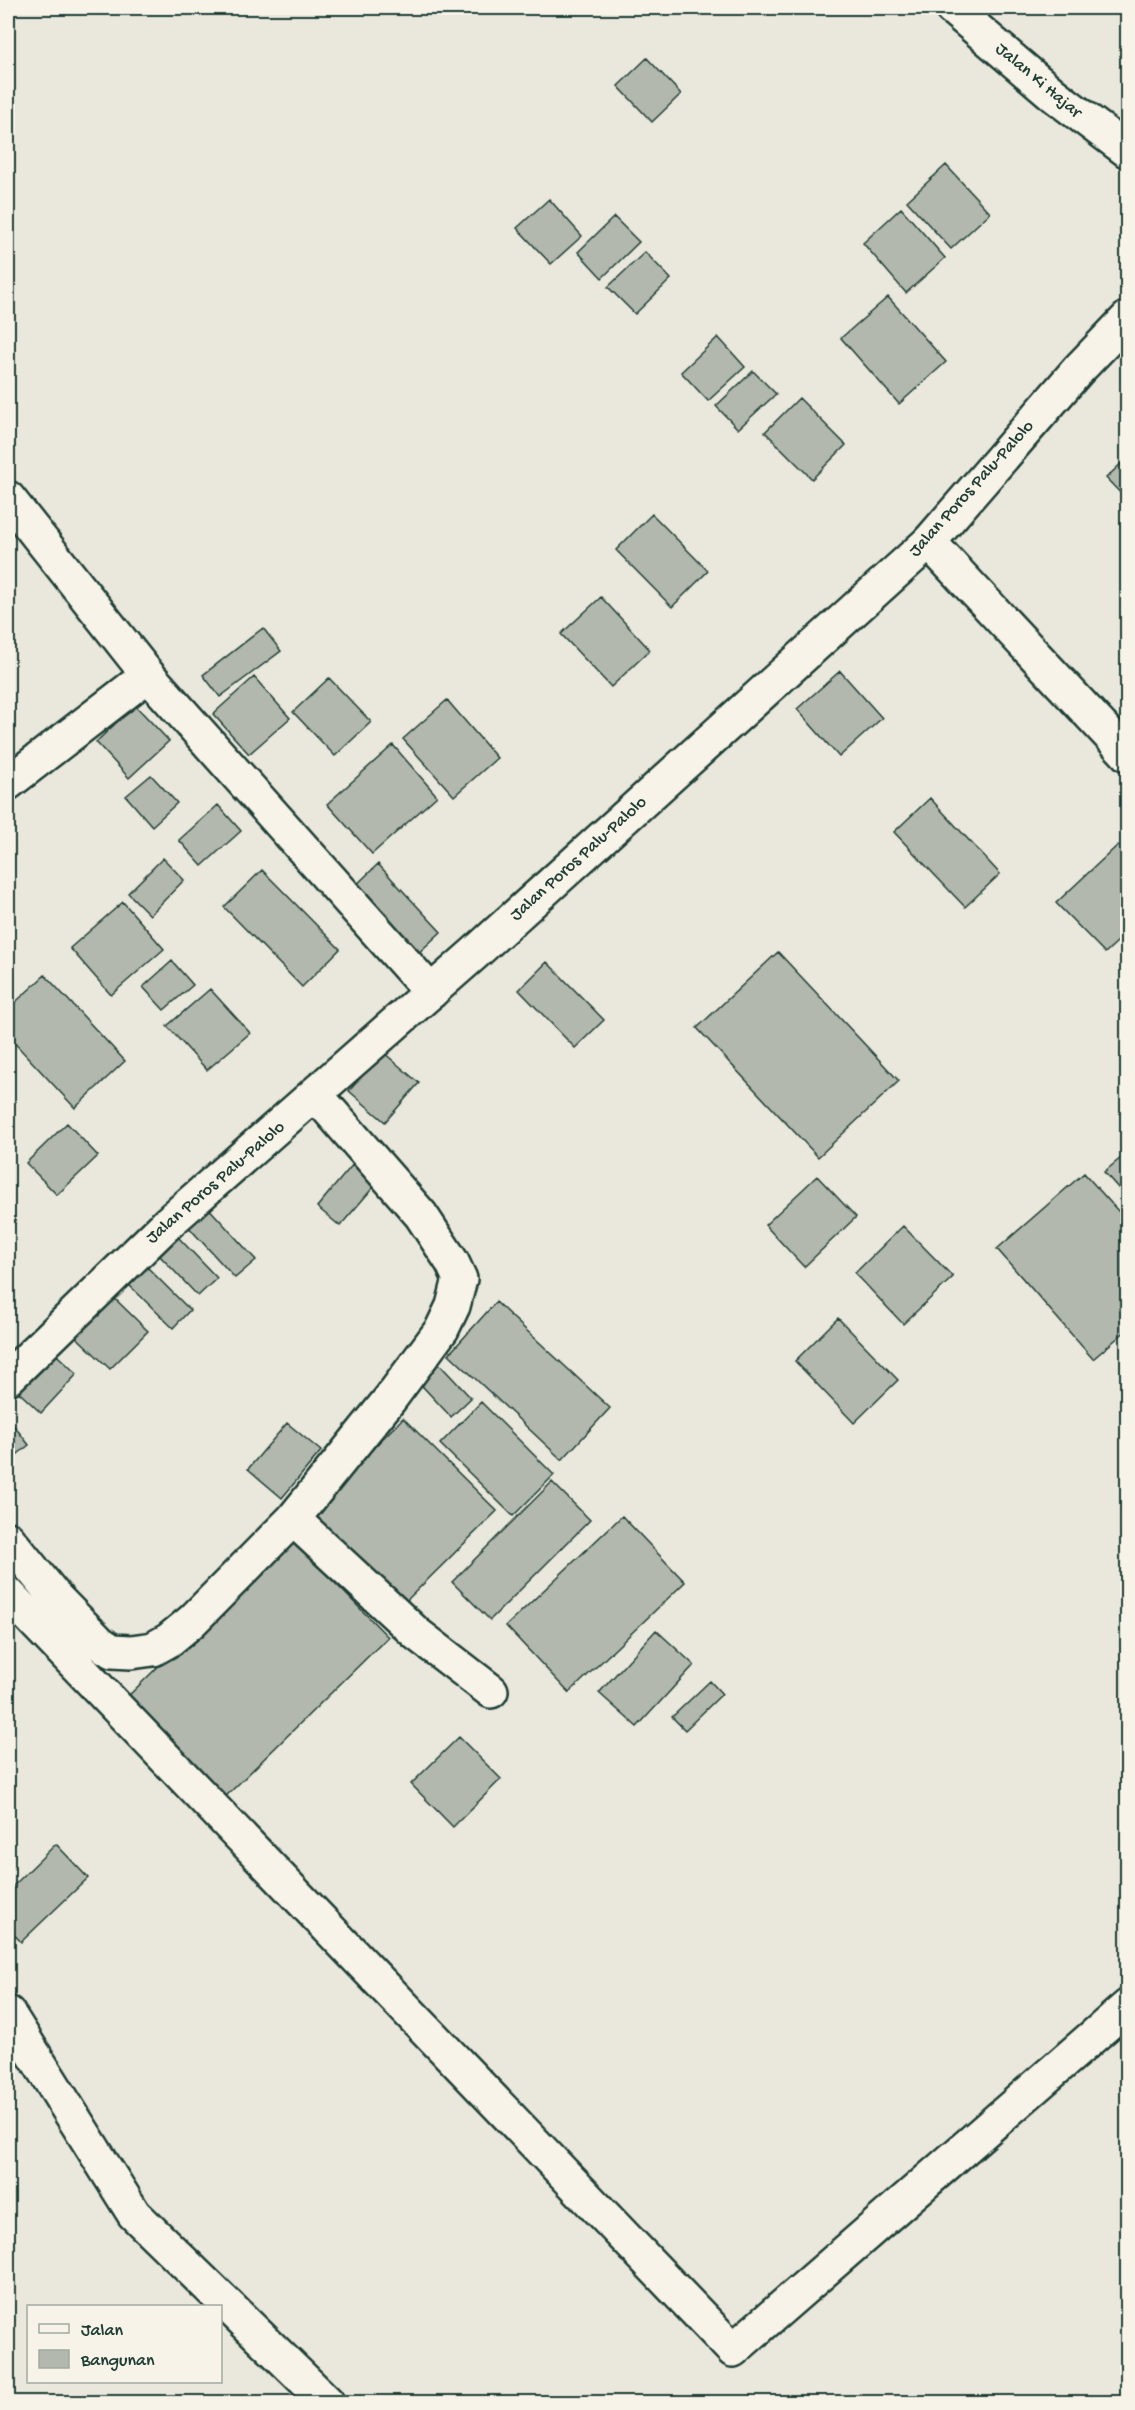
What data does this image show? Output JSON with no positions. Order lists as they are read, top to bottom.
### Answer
{
  "streets": {
    "street": ["Jalan Ki Hajar", "Jalan Poros Palu-Palolo"]
  },
  "legend": ["Jalan", "Bangunan"]
}
